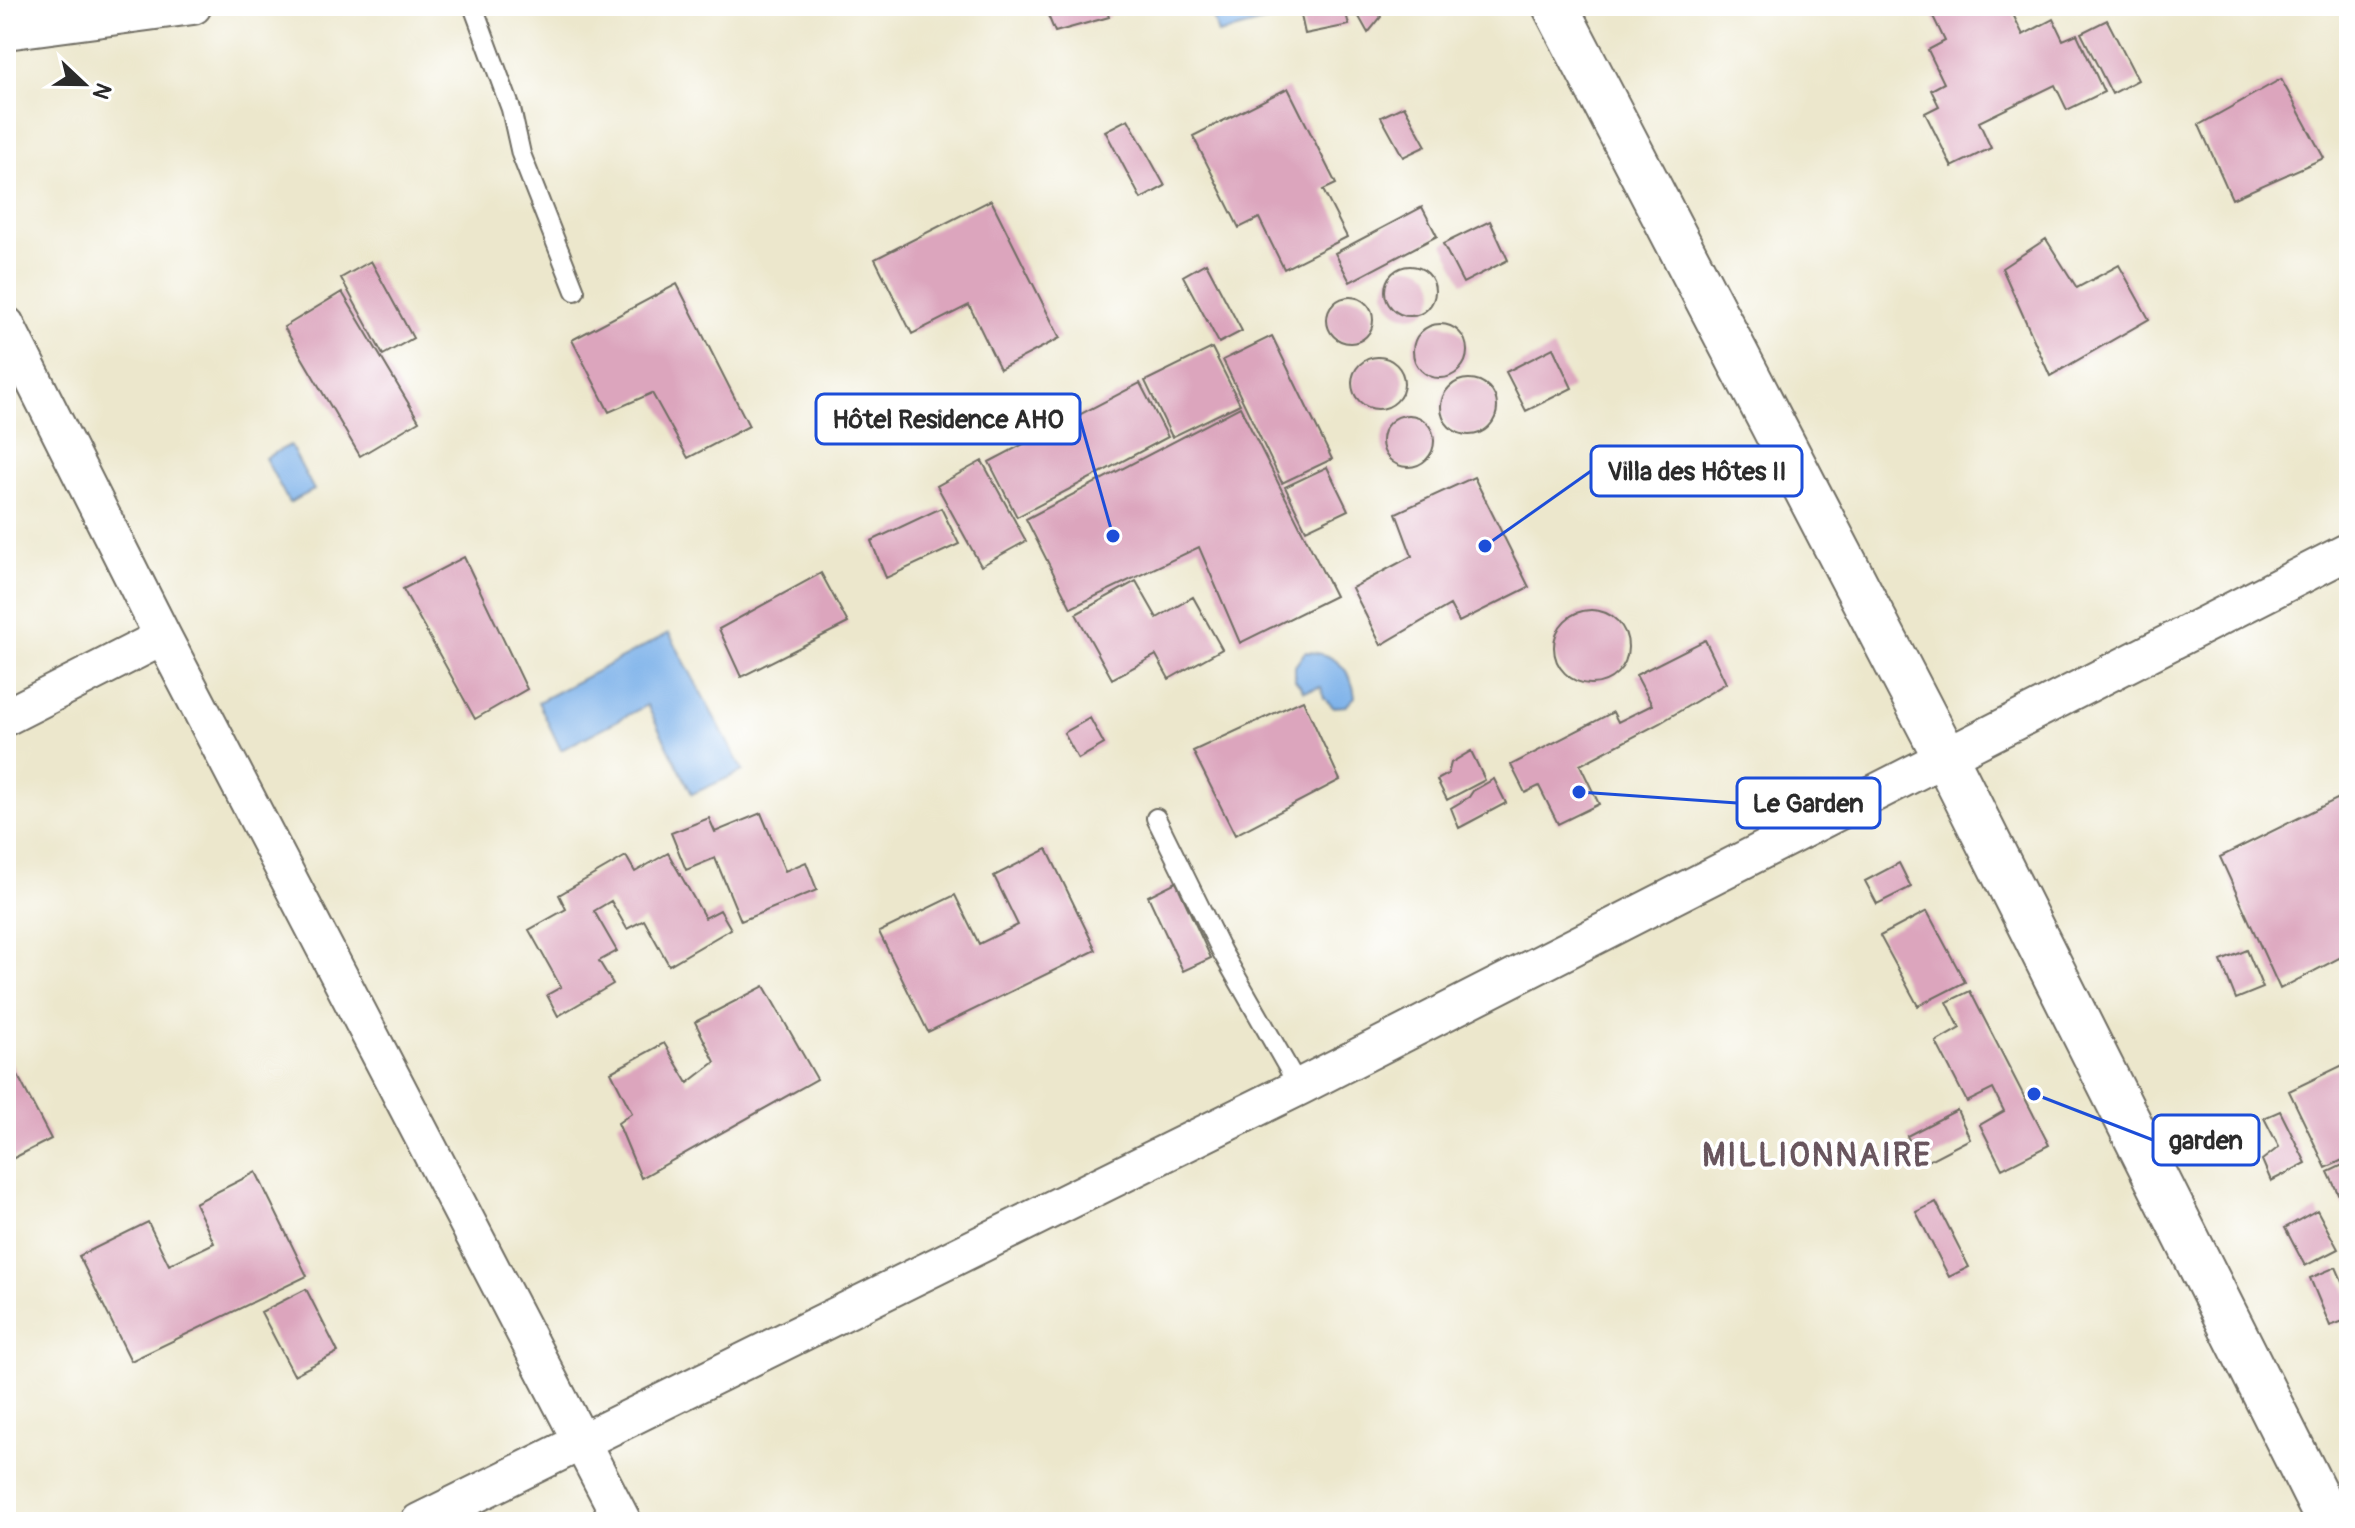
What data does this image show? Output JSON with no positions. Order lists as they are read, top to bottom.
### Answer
{
  "districts": ["MILLIONNAIRE"],
  "places": [
    "Hôtel Residence AHO",
    "Villa des Hôtes II",
    "Le Garden",
    "garden"
  ],
  "north": "right"
}
